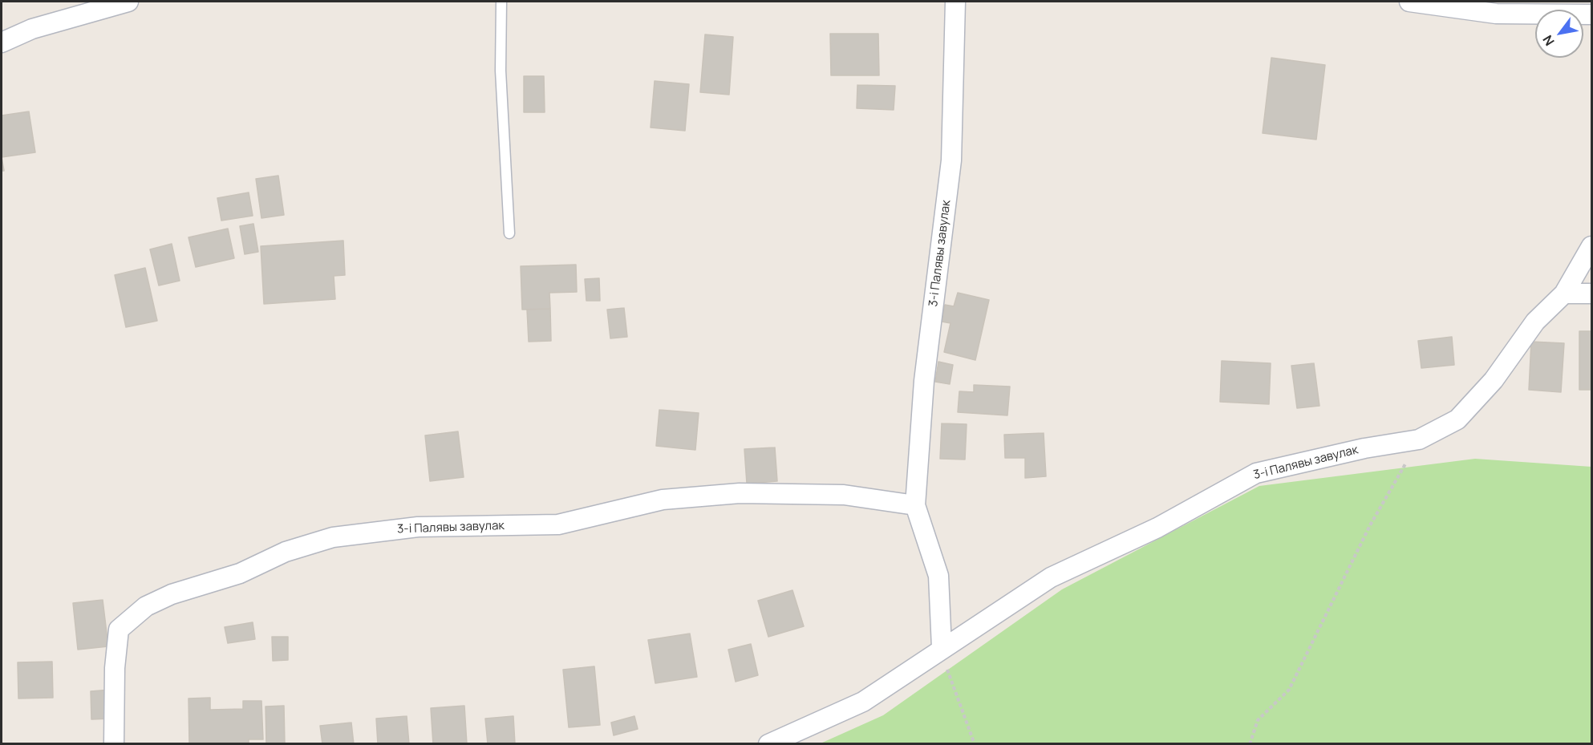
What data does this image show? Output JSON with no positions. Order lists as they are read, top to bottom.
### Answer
{
  "streets": {
    "street": ["3-і Палявы завулак"]
  },
  "north": "bottom left"
}
